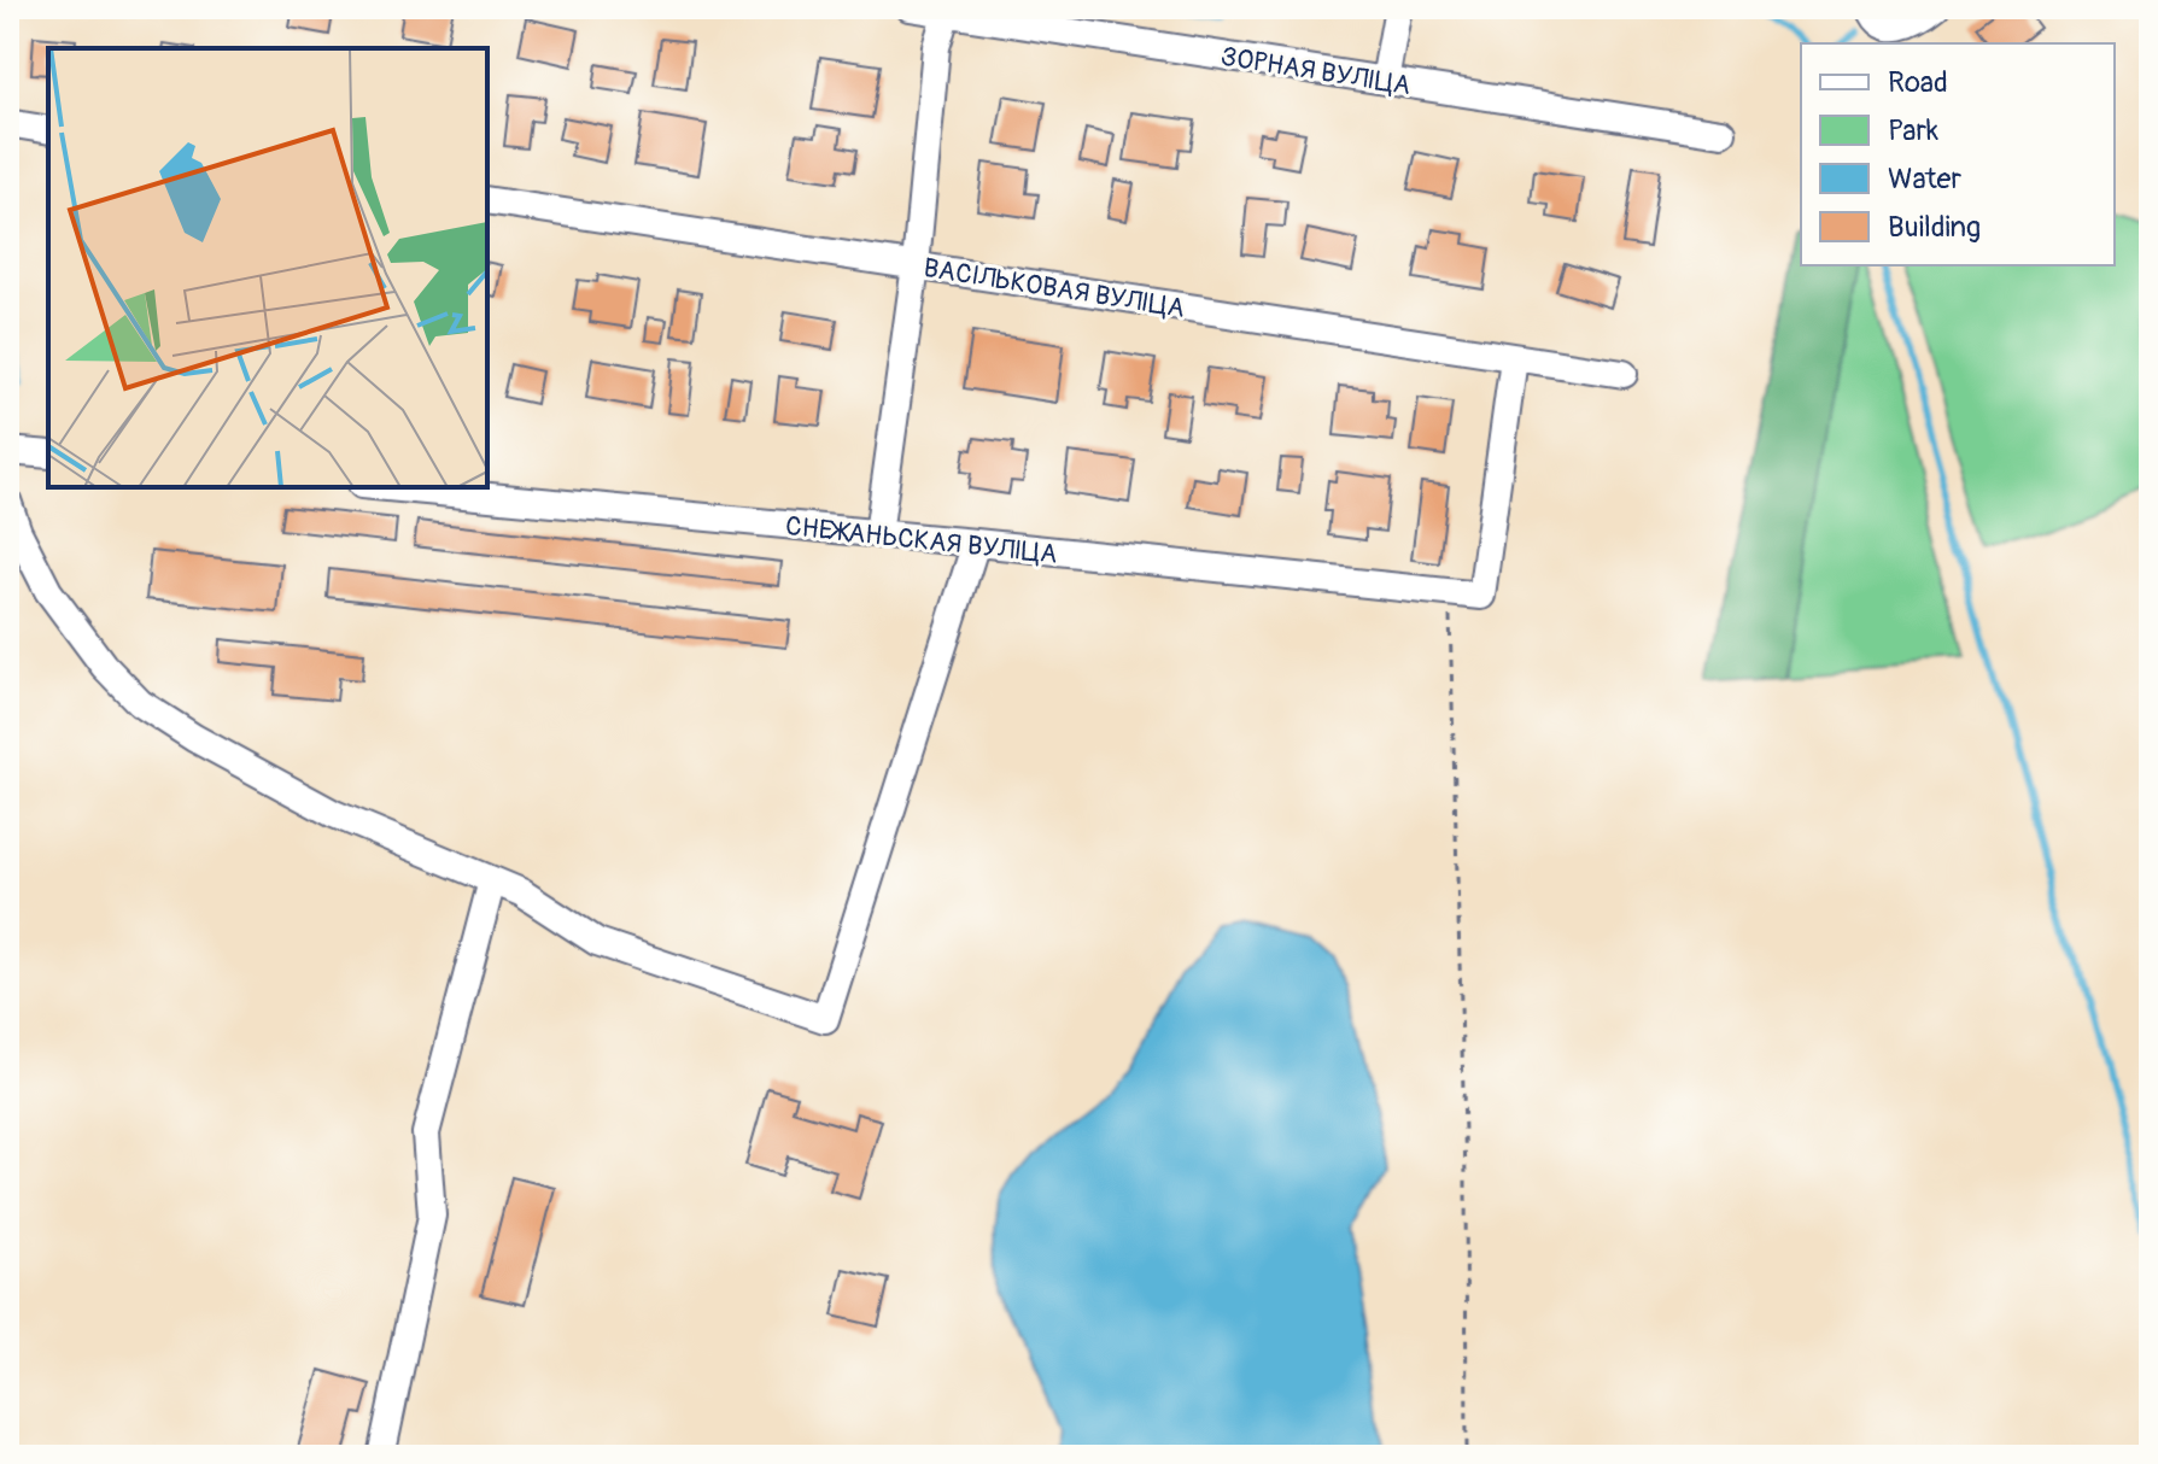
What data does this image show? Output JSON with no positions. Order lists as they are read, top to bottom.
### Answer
{
  "streets": {
    "street": ["ЗОРНАЯ ВУЛІЦА", "ВАСІЛЬКОВАЯ ВУЛІЦА", "СНЕЖАНЬСКАЯ ВУЛІЦА"]
  },
  "crossings": [
    ["ВАСІЛЬКОВАЯ ВУЛІЦА", "СНЕЖАНЬСКАЯ ВУЛІЦА"]
  ],
  "legend": [
    "Road",
    "Park",
    "Water",
    "Building"
  ]
}
